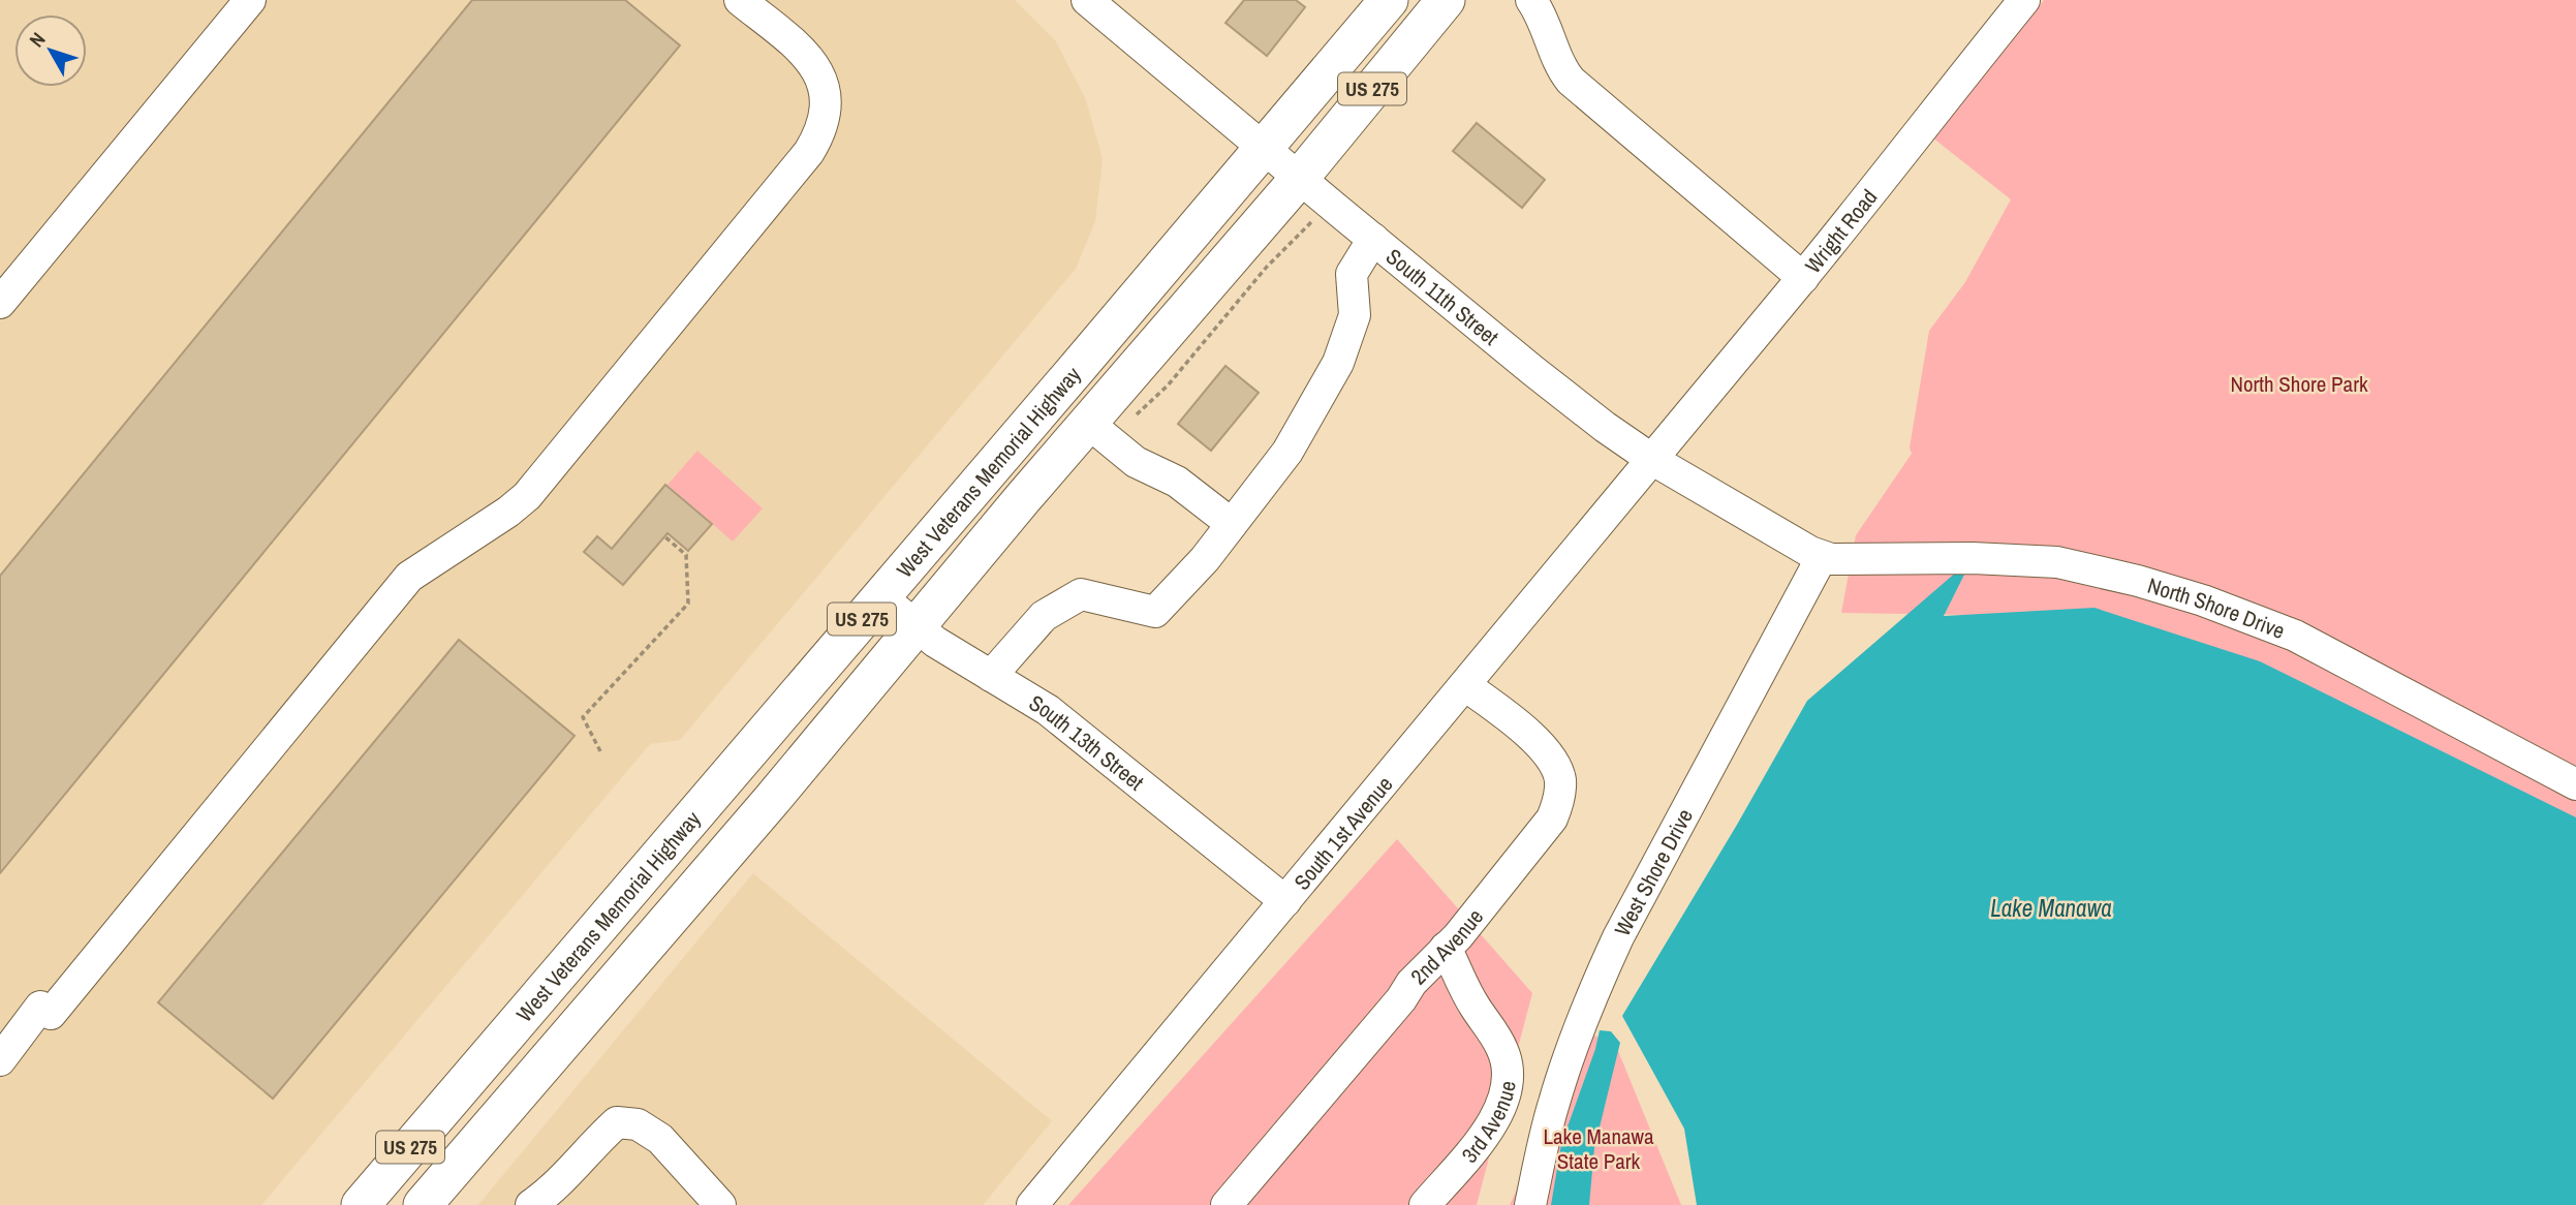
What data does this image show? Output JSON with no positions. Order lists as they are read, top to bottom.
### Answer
{
  "streets": {
    "main road": ["US 275", "West Veterans Memorial Highway"],
    "street": [
      "Wright Road",
      "South 11th Street",
      "North Shore Drive",
      "South 13th Street",
      "South 1st Avenue",
      "West Shore Drive",
      "2nd Avenue",
      "3rd Avenue"
    ]
  },
  "crossings": [
    ["Wright Road", "South 11th Street"],
    ["Wright Road", "South 1st Avenue"],
    ["South 11th Street", "West Veterans Memorial Highway"],
    ["South 11th Street", "North Shore Drive"],
    ["South 11th Street", "South 1st Avenue"],
    ["South 11th Street", "West Shore Drive"],
    ["West Veterans Memorial Highway", "South 13th Street"],
    ["North Shore Drive", "West Shore Drive"],
    ["South 13th Street", "South 1st Avenue"],
    ["South 1st Avenue", "2nd Avenue"],
    ["2nd Avenue", "3rd Avenue"]
  ],
  "water": ["Lake Manawa"],
  "parks": ["North Shore Park", "Lake Manawa State Park"],
  "north": "top left"
}
